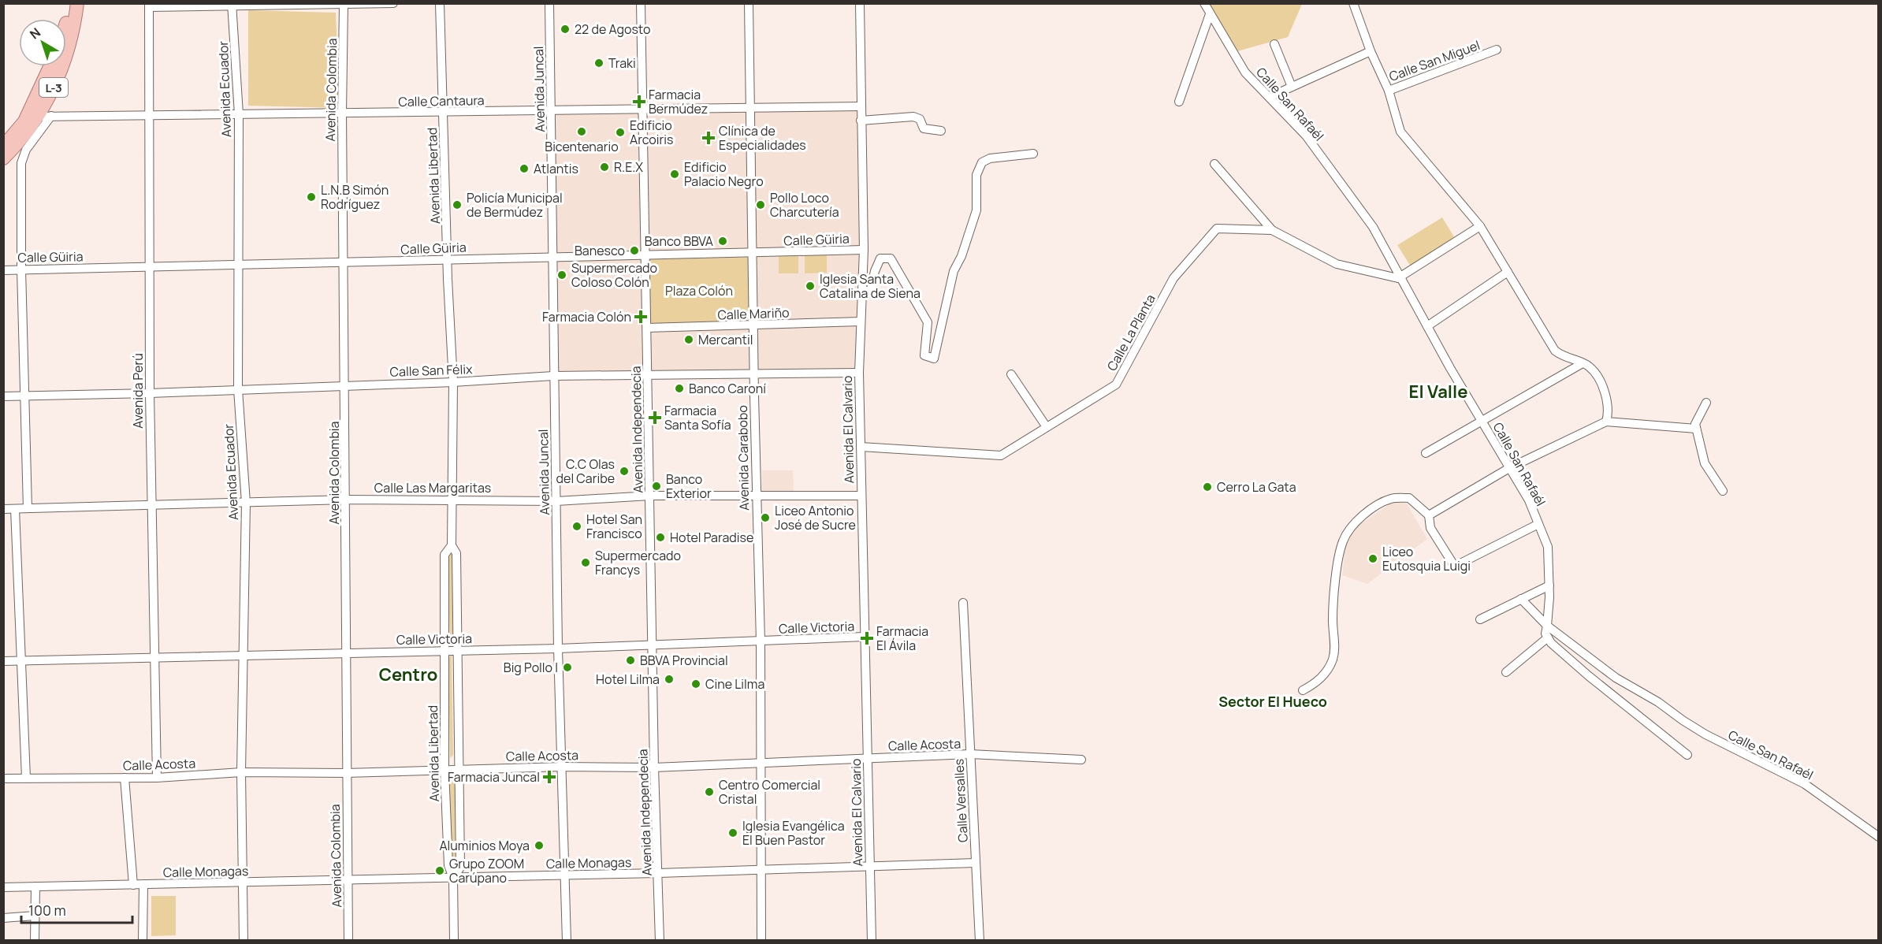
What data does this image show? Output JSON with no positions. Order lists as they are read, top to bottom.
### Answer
{
  "streets": {
    "main road": ["L-3"],
    "street": [
      "Calle San Miguel",
      "Avenida Ecuador",
      "Avenida Juncal",
      "Avenida Colombia",
      "Calle Cantaura",
      "Calle San Rafaél",
      "Avenida Libertad",
      "Calle Güiria",
      "Calle Mariño",
      "Calle La Planta",
      "Calle San Félix",
      "Avenida Perú",
      "Avenida Independecia",
      "Avenida El Calvario",
      "Avenida Carabobo",
      "Calle Las Margaritas",
      "Calle Victoria",
      "Calle Acosta",
      "Calle Versalles",
      "Calle Monagas"
    ]
  },
  "crossings": [
    ["L-3", "Calle Cantaura"],
    ["Avenida Ecuador", "Calle Cantaura"],
    ["Avenida Ecuador", "Calle Güiria"],
    ["Avenida Ecuador", "Calle San Félix"],
    ["Avenida Ecuador", "Calle Las Margaritas"],
    ["Avenida Ecuador", "Calle Victoria"],
    ["Avenida Ecuador", "Calle Acosta"],
    ["Avenida Ecuador", "Calle Monagas"],
    ["Avenida Juncal", "Calle Cantaura"],
    ["Avenida Juncal", "Calle Güiria"],
    ["Avenida Juncal", "Calle San Félix"],
    ["Avenida Juncal", "Calle Las Margaritas"],
    ["Avenida Juncal", "Calle Victoria"],
    ["Avenida Juncal", "Calle Acosta"],
    ["Avenida Juncal", "Calle Monagas"],
    ["Avenida Colombia", "Calle Cantaura"],
    ["Avenida Colombia", "Calle Güiria"],
    ["Avenida Colombia", "Calle San Félix"],
    ["Avenida Colombia", "Calle Las Margaritas"],
    ["Avenida Colombia", "Calle Victoria"],
    ["Avenida Colombia", "Calle Acosta"],
    ["Avenida Colombia", "Calle Monagas"],
    ["Calle Cantaura", "Avenida Libertad"],
    ["Calle Cantaura", "Avenida Perú"],
    ["Calle Cantaura", "Avenida Independecia"],
    ["Calle Cantaura", "Avenida El Calvario"],
    ["Calle Cantaura", "Avenida Carabobo"],
    ["Calle San Rafaél", "Calle La Planta"],
    ["Avenida Libertad", "Calle Güiria"],
    ["Avenida Libertad", "Calle San Félix"],
    ["Avenida Libertad", "Calle Las Margaritas"],
    ["Avenida Libertad", "Calle Victoria"],
    ["Avenida Libertad", "Calle Acosta"],
    ["Avenida Libertad", "Calle Monagas"],
    ["Calle Güiria", "Avenida Perú"],
    ["Calle Güiria", "Avenida Independecia"],
    ["Calle Güiria", "Avenida El Calvario"],
    ["Calle Güiria", "Avenida Carabobo"],
    ["Calle Mariño", "Avenida Independecia"],
    ["Calle Mariño", "Avenida El Calvario"],
    ["Calle Mariño", "Avenida Carabobo"],
    ["Calle La Planta", "Avenida El Calvario"],
    ["Calle San Félix", "Avenida Perú"],
    ["Calle San Félix", "Avenida Independecia"],
    ["Calle San Félix", "Avenida El Calvario"],
    ["Calle San Félix", "Avenida Carabobo"],
    ["Avenida Perú", "Calle Las Margaritas"],
    ["Avenida Perú", "Calle Victoria"],
    ["Avenida Perú", "Calle Acosta"],
    ["Avenida Independecia", "Calle Las Margaritas"],
    ["Avenida Independecia", "Calle Victoria"],
    ["Avenida Independecia", "Calle Acosta"],
    ["Avenida Independecia", "Calle Monagas"],
    ["Avenida El Calvario", "Calle Las Margaritas"],
    ["Avenida El Calvario", "Calle Victoria"],
    ["Avenida El Calvario", "Calle Acosta"],
    ["Avenida El Calvario", "Calle Monagas"],
    ["Avenida Carabobo", "Calle Las Margaritas"],
    ["Avenida Carabobo", "Calle Victoria"],
    ["Avenida Carabobo", "Calle Acosta"],
    ["Avenida Carabobo", "Calle Monagas"],
    ["Calle Acosta", "Calle Versalles"],
    ["Calle Versalles", "Calle Monagas"]
  ],
  "districts": ["El Valle", "Centro", "Sector El Hueco"],
  "parks": ["Plaza Colón"],
  "places": {
    "other": [
      "22 de Agosto",
      "Traki",
      "Bicentenario",
      "Edificio Arcoiris",
      "R.E.X",
      "Atlantis",
      "Edificio Palacio Negro",
      "L.N.B Simón Rodríguez",
      "Policía Municipal de Bermúdez",
      "Pollo Loco Charcutería",
      "Banco BBVA",
      "Banesco",
      "Supermercado Coloso Colón",
      "Iglesia Santa Catalina de Siena",
      "Mercantil",
      "Banco Caroní",
      "C.C Olas del Caribe",
      "Banco Exterior",
      "Cerro La Gata",
      "Liceo Antonio José de Sucre",
      "Hotel San Francisco",
      "Hotel Paradise",
      "Liceo Eutosquia Luigi",
      "Supermercado Francys",
      "BBVA Provincial",
      "Big Pollo I",
      "Hotel Lilma",
      "Cine Lilma",
      "Centro Comercial Cristal",
      "Iglesia Evangélica El Buen Pastor",
      "Aluminios Moya",
      "Grupo ZOOM Carúpano"
    ],
    "health": [
      "Farmacia Bermúdez",
      "Clínica de Especialidades",
      "Farmacia Colón",
      "Farmacia Santa Sofía",
      "Farmacia El Ávila",
      "Farmacia Juncal"
    ]
  },
  "scale_bar": "100 m",
  "north": "top left"
}
